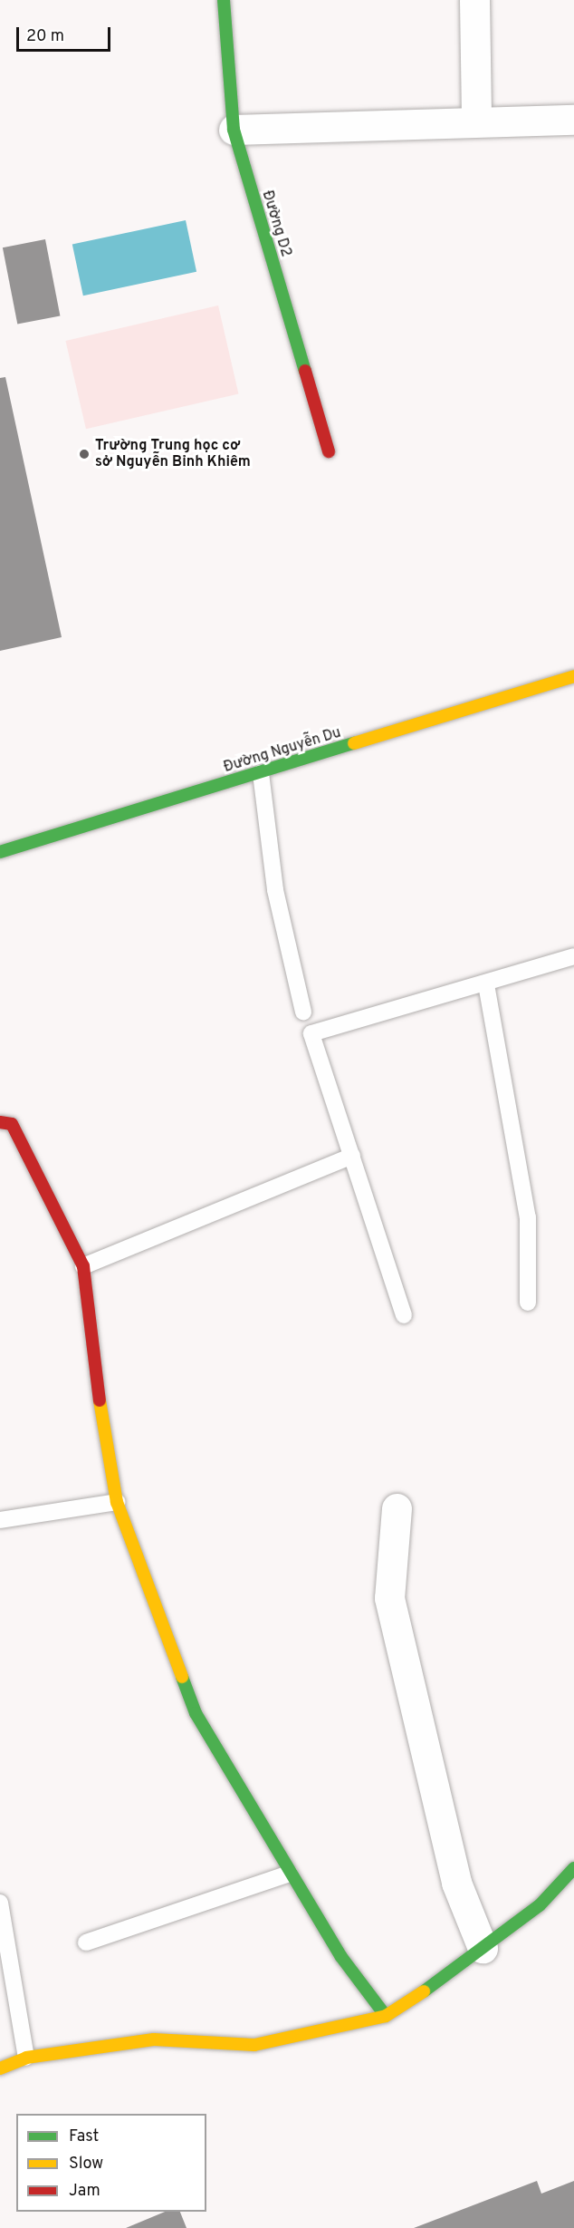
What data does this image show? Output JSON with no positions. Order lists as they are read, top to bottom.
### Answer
{
  "streets": {
    "street": ["Đường D2", "Đường Nguyễn Du"]
  },
  "places": ["Trường Trung học cơ sở Nguyễn Bỉnh Khiêm"],
  "legend": ["Fast", "Slow", "Jam"],
  "scale_bar": "20 m"
}
